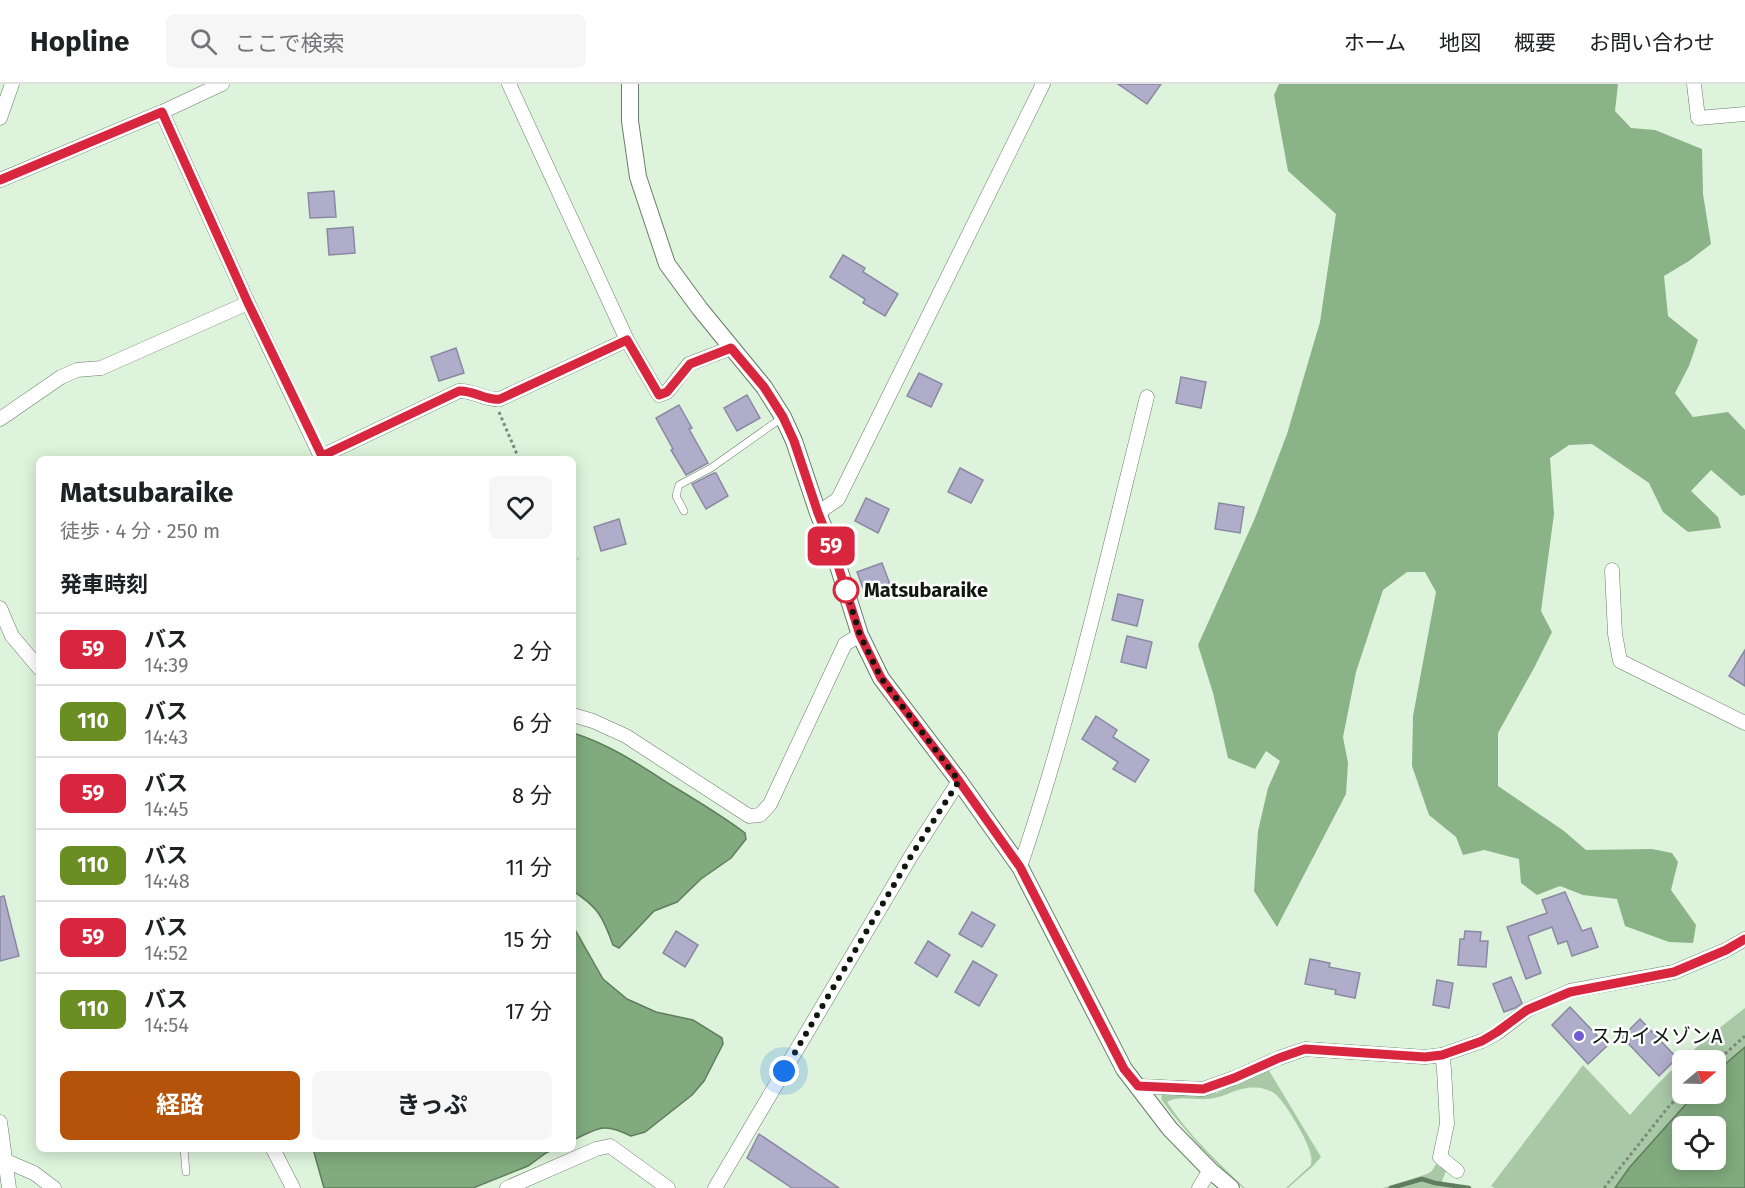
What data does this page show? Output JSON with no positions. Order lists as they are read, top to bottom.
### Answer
{
  "places": ["Matsubaraike", "スカイメゾンA"],
  "lines": ["bus line 59"],
  "north": "right",
  "page": {
    "header": "Hopline",
    "search": "ここで検索",
    "nav": [
      "ホーム",
      "地図",
      "概要",
      "お問い合わせ"
    ],
    "on_map": "59",
    "heading": [
      ["Matsubaraike", "徒歩 · 4 分 · 250 m"],
      "発車時刻"
    ],
    "list": [
      {
        "mark": "59",
        "name": "バス",
        "note": "14:39",
        "value": "2 分"
      },
      {
        "mark": "110",
        "name": "バス",
        "note": "14:43",
        "value": "6 分"
      },
      {
        "mark": "59",
        "name": "バス",
        "note": "14:45",
        "value": "8 分"
      },
      {
        "mark": "110",
        "name": "バス",
        "note": "14:48",
        "value": "11 分"
      },
      {
        "mark": "59",
        "name": "バス",
        "note": "14:52",
        "value": "15 分"
      },
      {
        "mark": "110",
        "name": "バス",
        "note": "14:54",
        "value": "17 分"
      }
    ],
    "buttons": ["経路", "きっぷ"]
  }
}
